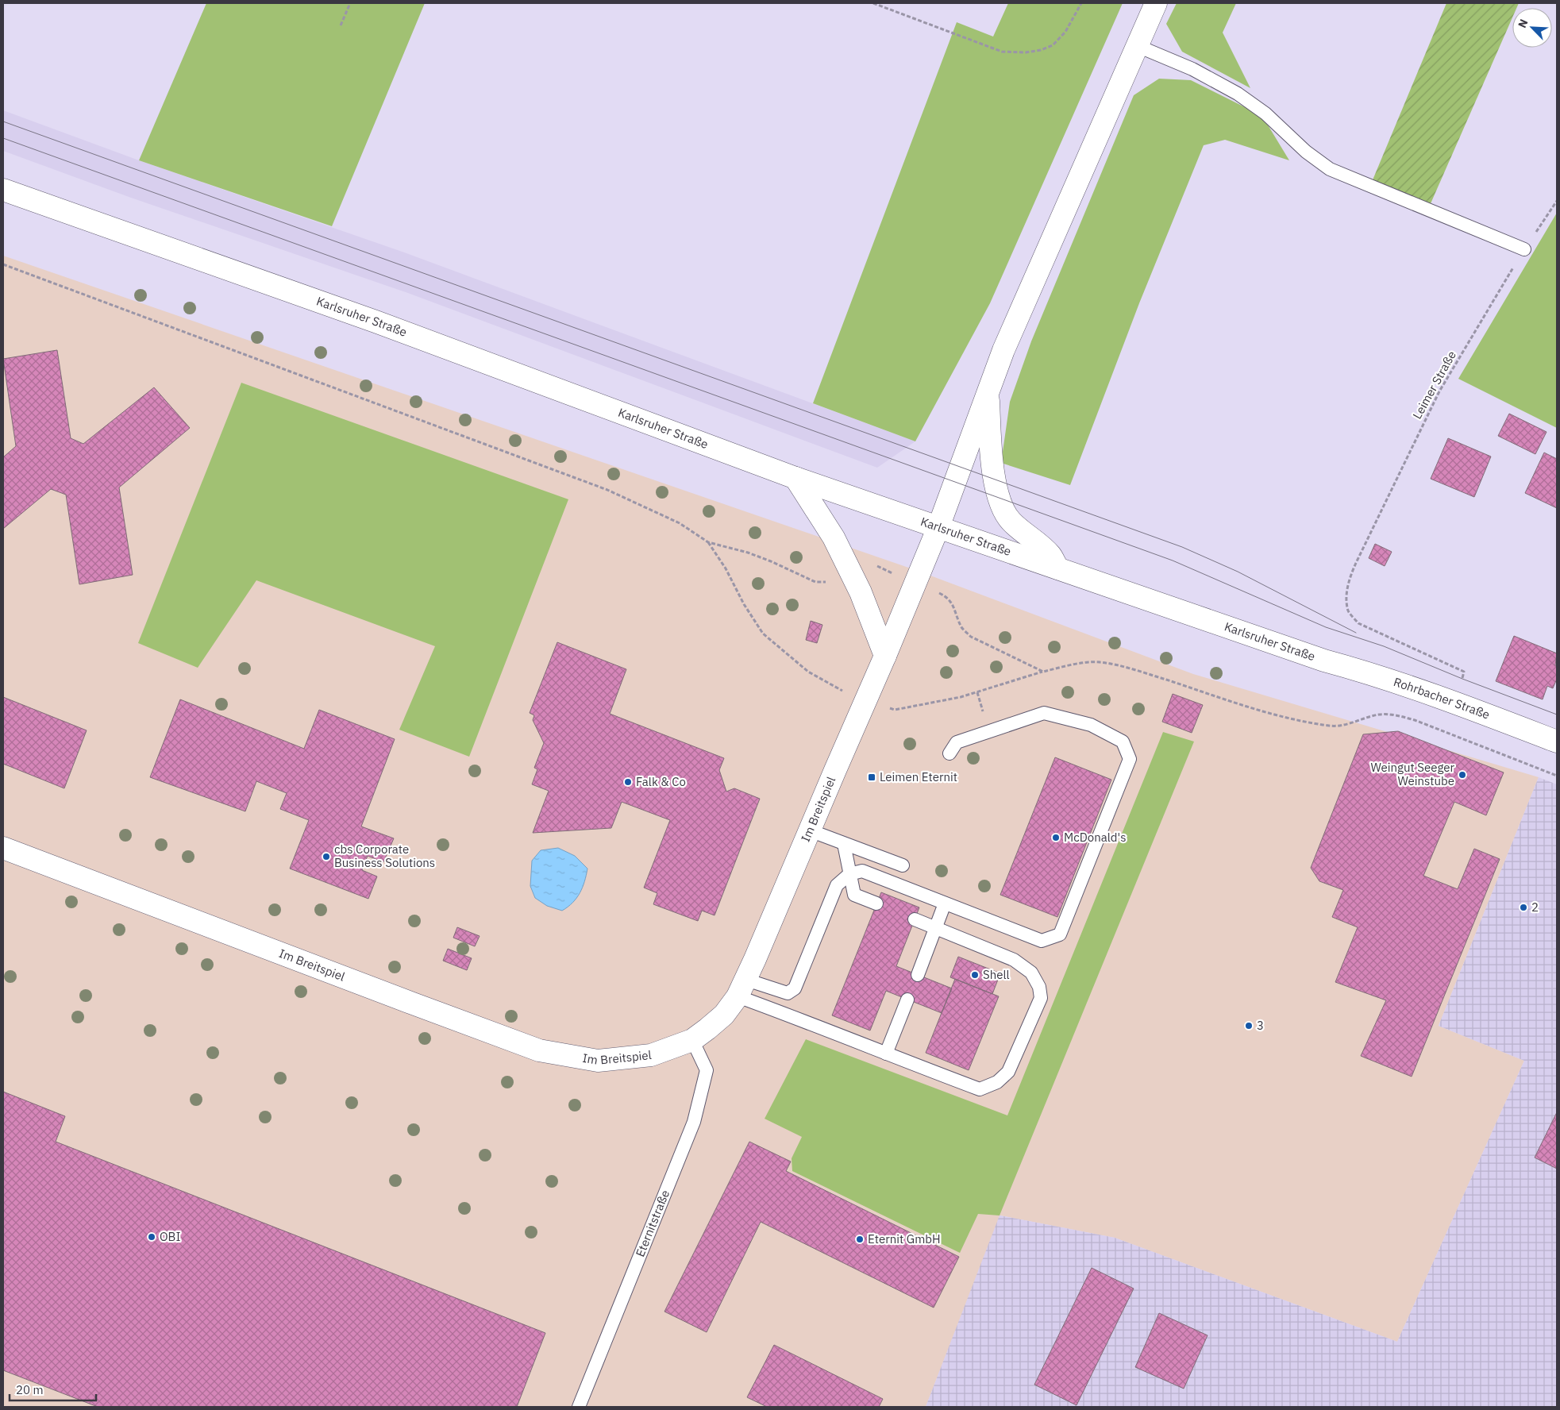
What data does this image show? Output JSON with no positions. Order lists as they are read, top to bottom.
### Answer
{
  "streets": {
    "main road": ["Karlsruher Straße", "Rohrbacher Straße", "Im Breitspiel"],
    "lane": ["Eternitstraße"],
    "path": ["Leimer Straße"]
  },
  "crossings": [
    ["Karlsruher Straße", "Rohrbacher Straße"],
    ["Karlsruher Straße", "Im Breitspiel"],
    ["Leimer Straße", "Rohrbacher Straße"],
    ["Im Breitspiel", "Eternitstraße"]
  ],
  "places": {
    "other": [
      "Weingut Seeger Weinstube",
      "Falk & Co",
      "McDonald's",
      "cbs Corporate Business Solutions",
      "2",
      "Shell",
      "3",
      "OBI",
      "Eternit GmbH"
    ],
    "transit": ["Leimen Eternit"]
  },
  "scale_bar": "20 m",
  "north": "top left"
}
